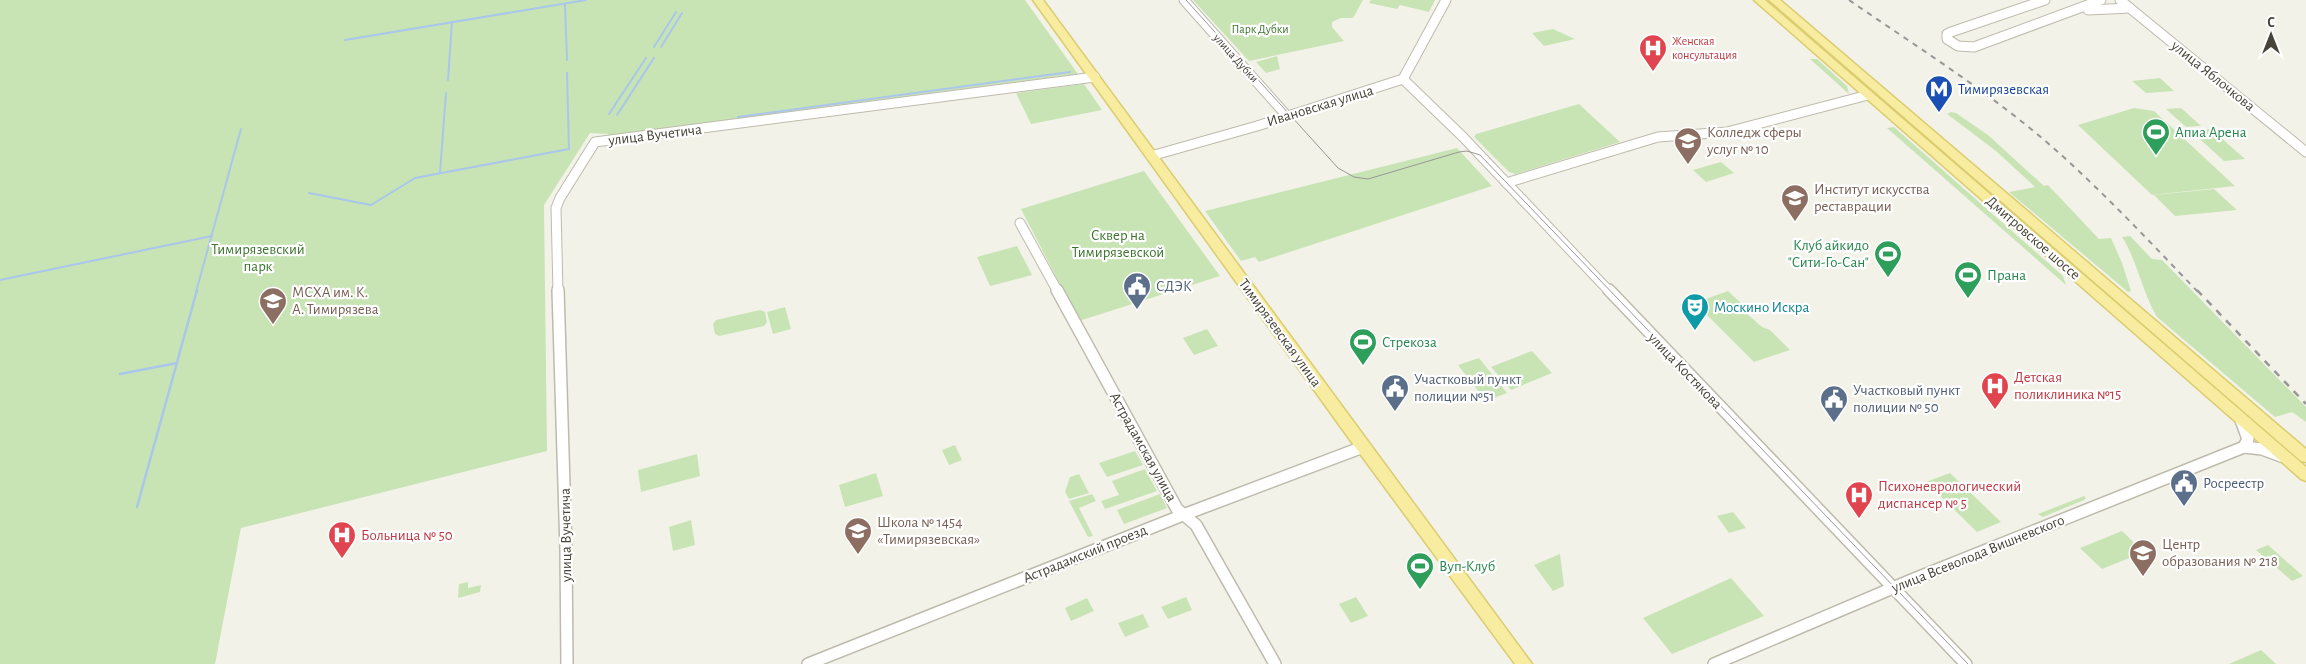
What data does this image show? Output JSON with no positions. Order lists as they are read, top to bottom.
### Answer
{
  "streets": {
    "main road": ["Дмитровское шоссе", "Тимирязевская улица"],
    "street": [
      "улица Дубки",
      "улица Яблочкова",
      "Ивановская улица",
      "улица Вучетича",
      "улица Костякова",
      "Астрадамская улица",
      "Астрадамский проезд",
      "улица Всеволода Вишневского"
    ]
  },
  "crossings": [
    ["улица Дубки", "Ивановская улица"],
    ["Ивановская улица", "Тимирязевская улица"],
    ["Ивановская улица", "улица Костякова"],
    ["улица Вучетича", "Тимирязевская улица"],
    ["Тимирязевская улица", "Астрадамский проезд"],
    ["улица Костякова", "улица Всеволода Вишневского"],
    ["Астрадамская улица", "Астрадамский проезд"]
  ],
  "parks": ["Парк Дубки", "Сквер на Тимирязевской", "Тимирязевский парк"],
  "places": {
    "hospital": [
      "Женская консультация",
      "Детская поликлиника №15",
      "Психоневрологический диспансер № 5",
      "Больница № 50"
    ],
    "metro station": ["Тимирязевская"],
    "sports": [
      "Апиа Арена",
      "Клуб айкидо \"Сити-Го-Сан\"",
      "Прана",
      "Стрекоза",
      "Вуп-Клуб"
    ],
    "school or university": [
      "Колледж сферы услуг № 10",
      "Институт искусства реставрации",
      "МСХА им. К. А. Тимирязева",
      "Школа № 1454 «Тимирязевская»",
      "Центр образования № 218"
    ],
    "public building": [
      "СДЭК",
      "Участковый пункт полиции №51",
      "Участковый пункт полиции № 50",
      "Росреестр"
    ],
    "theatre": ["Москино Искра"]
  },
  "north": "top"
}
